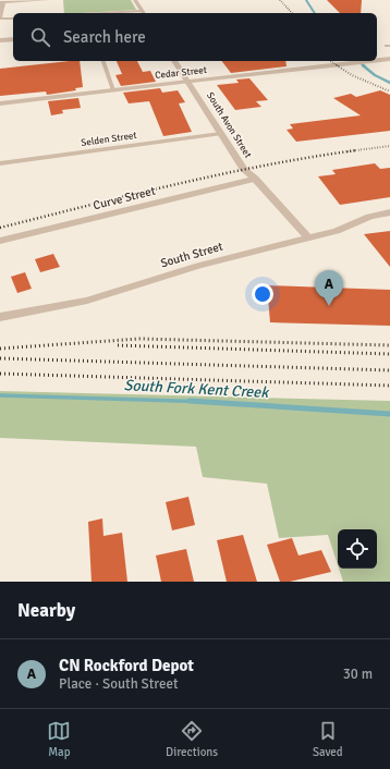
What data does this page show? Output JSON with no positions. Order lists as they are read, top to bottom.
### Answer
{
  "streets": {
    "street": [
      "Cedar Street",
      "South Avon Street",
      "Selden Street",
      "Curve Street",
      "South Street"
    ]
  },
  "crossings": [
    ["Cedar Street", "South Avon Street"],
    ["South Avon Street", "Selden Street"],
    ["South Avon Street", "Curve Street"],
    ["South Avon Street", "South Street"]
  ],
  "water": ["South Fork Kent Creek"],
  "page": {
    "search": "Search here",
    "pins": "A",
    "heading": "Nearby",
    "list": [
      {
        "mark": "A",
        "name": "CN Rockford Depot",
        "note": "Place · South Street",
        "value": "30 m"
      }
    ],
    "nav": ["Map", "Directions", "Saved"]
  }
}
